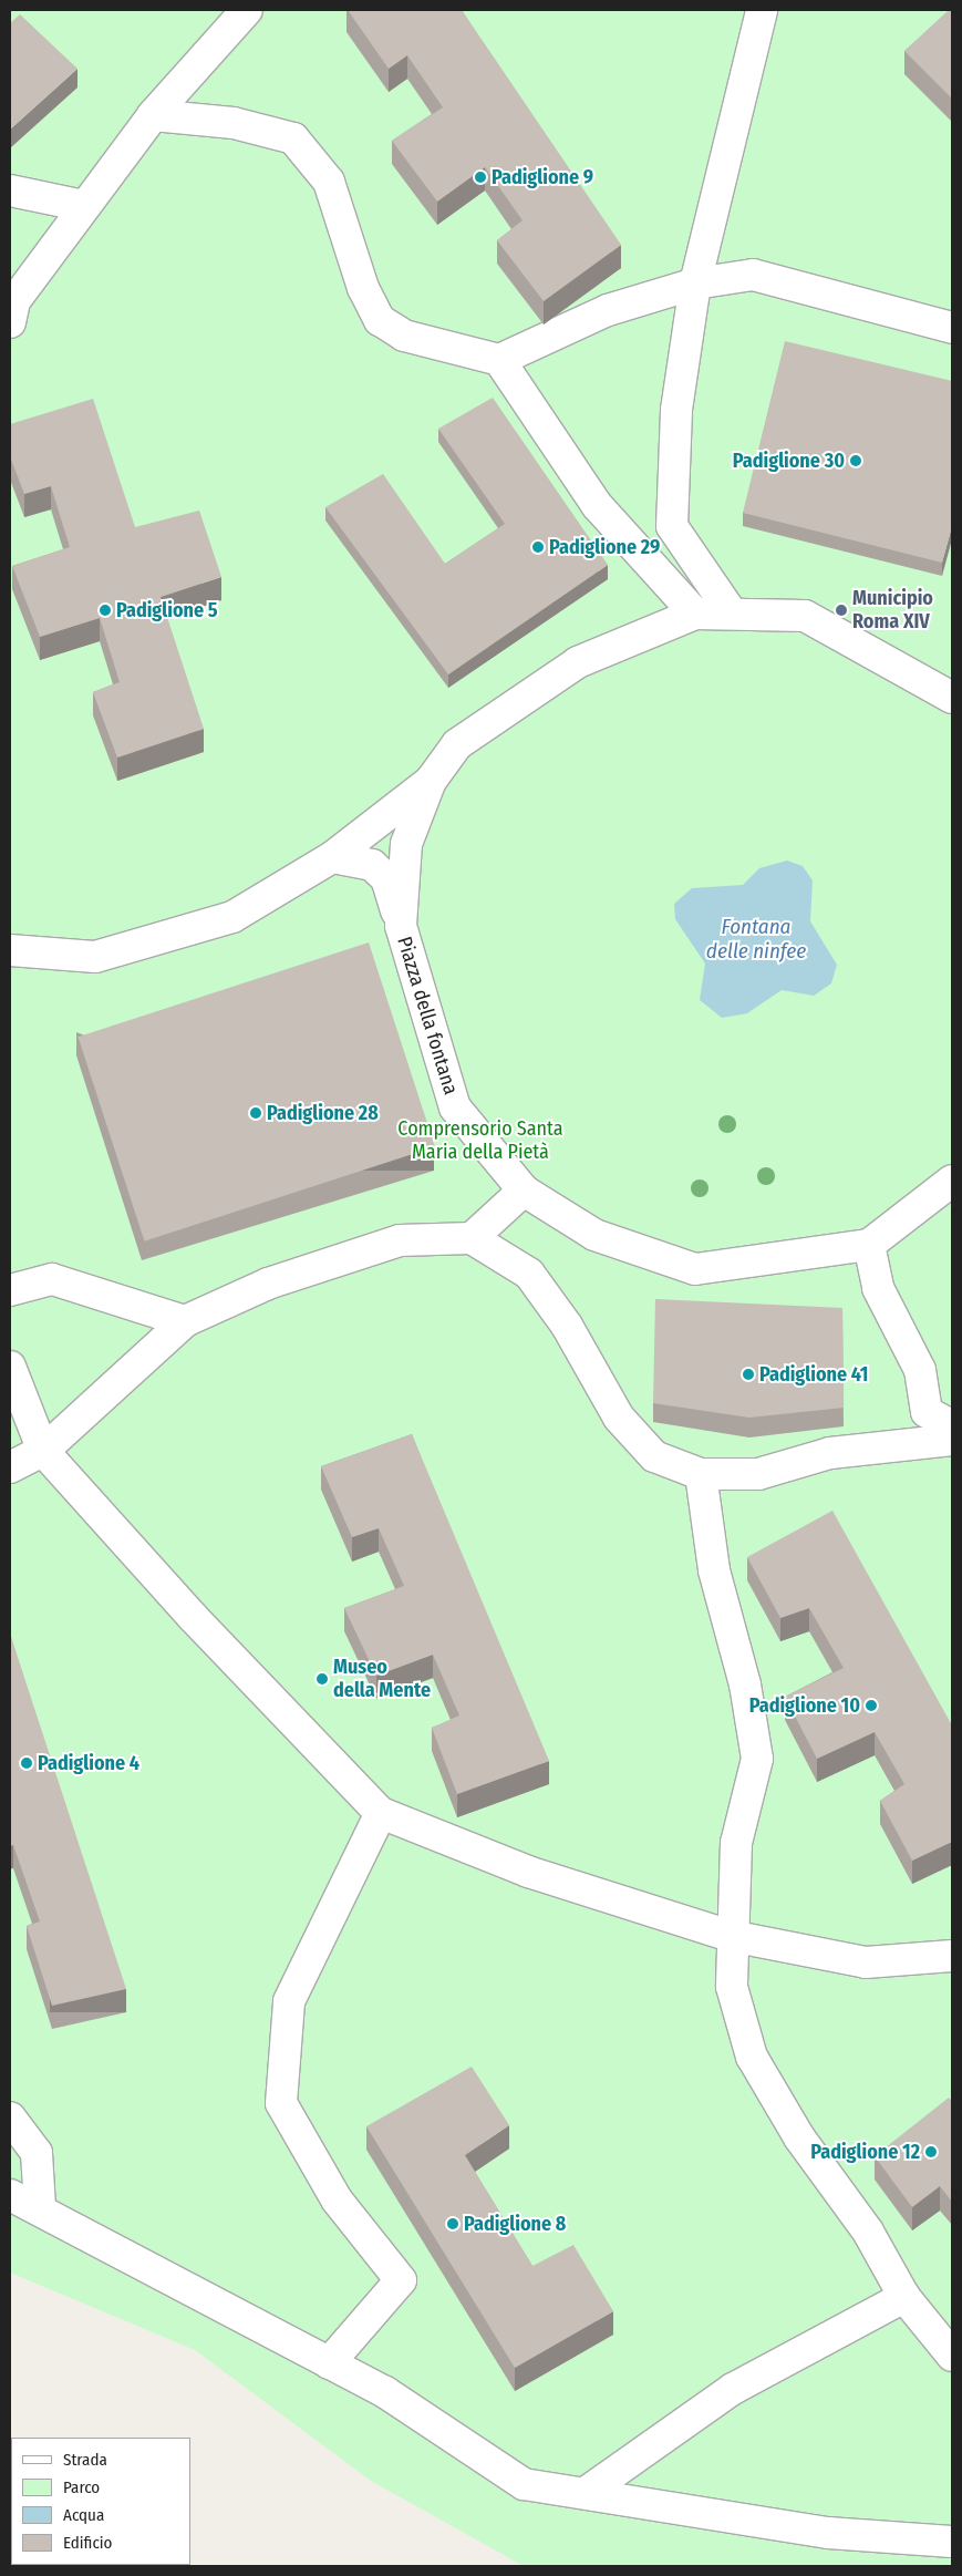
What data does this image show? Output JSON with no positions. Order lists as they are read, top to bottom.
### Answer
{
  "streets": {
    "street": ["Piazza della fontana"]
  },
  "water": ["Fontana delle ninfee"],
  "parks": ["Comprensorio Santa Maria della Pietà"],
  "places": [
    "Padiglione 9",
    "Padiglione 30",
    "Padiglione 29",
    "Padiglione 5",
    "Municipio Roma XIV",
    "Padiglione 28",
    "Padiglione 41",
    "Museo della Mente",
    "Padiglione 10",
    "Padiglione 4",
    "Padiglione 12",
    "Padiglione 8"
  ],
  "legend": [
    "Strada",
    "Parco",
    "Acqua",
    "Edificio"
  ]
}
